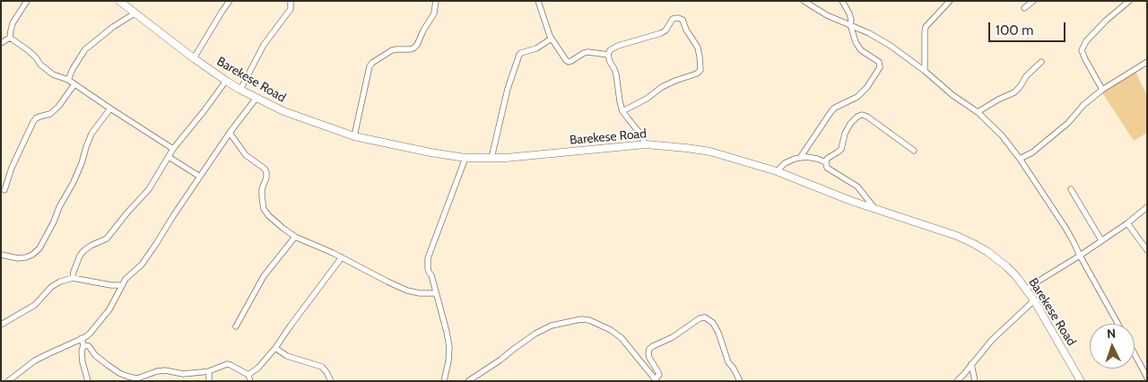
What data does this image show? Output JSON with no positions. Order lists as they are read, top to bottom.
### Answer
{
  "streets": {
    "main road": ["Barekese Road"]
  },
  "scale_bar": "100 m",
  "north": "top"
}
